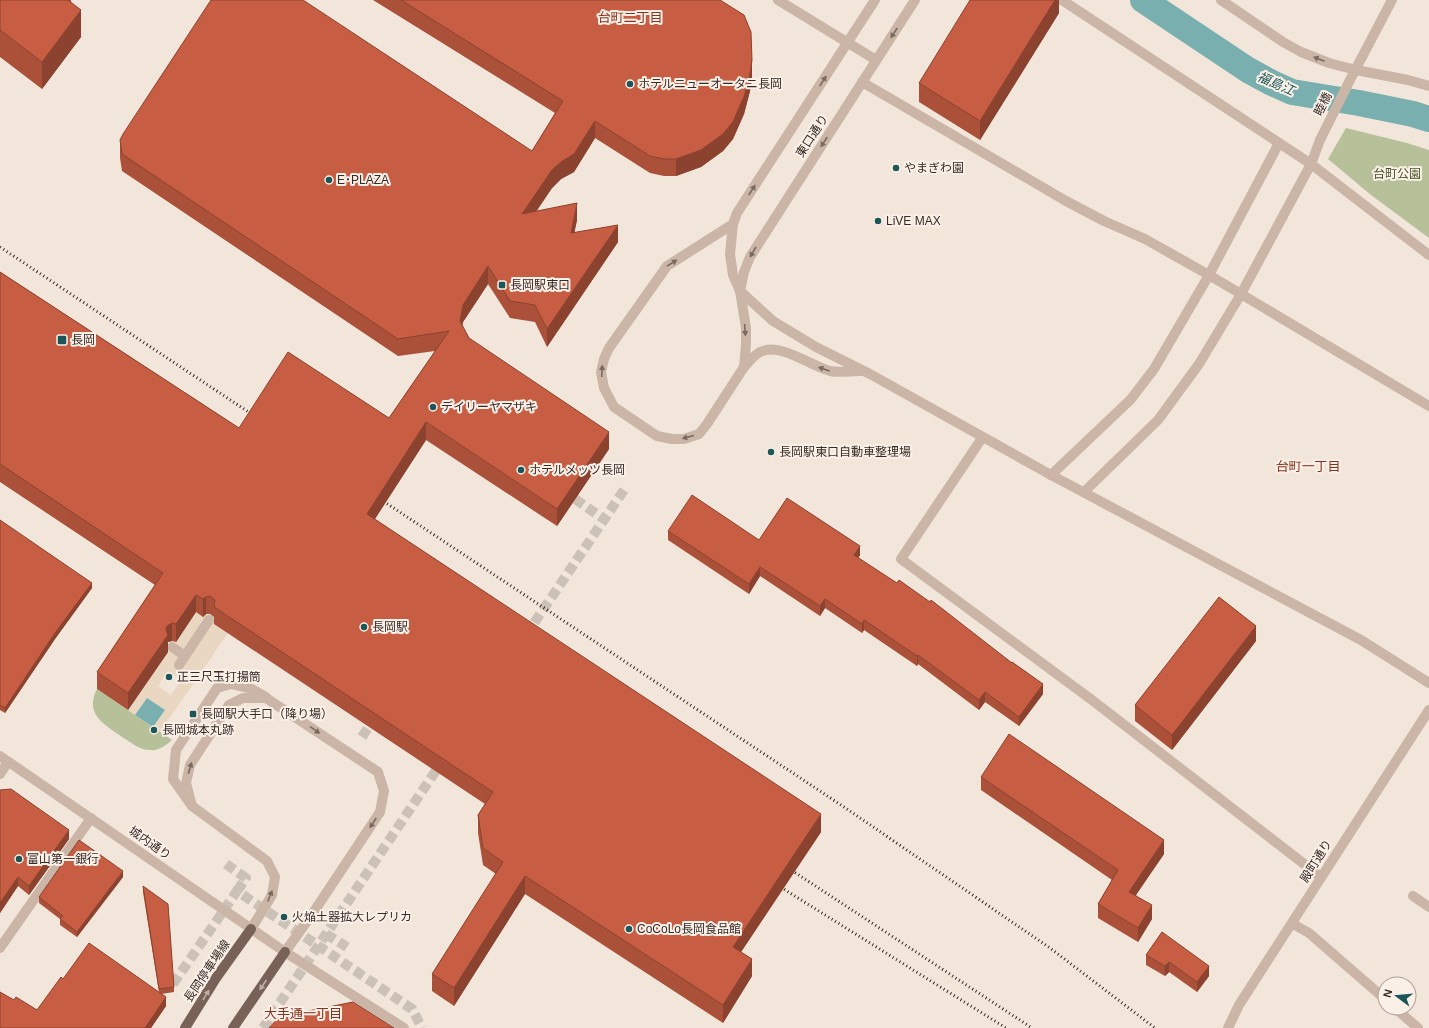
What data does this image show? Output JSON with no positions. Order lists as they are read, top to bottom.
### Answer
{
  "streets": {
    "main road": ["長岡停車場線"],
    "street": [
      "睦橋",
      "東口通り",
      "城内通り",
      "殿町通り"
    ]
  },
  "crossings": [
    ["城内通り", "長岡停車場線"]
  ],
  "districts": ["台町二丁目", "台町一丁目", "大手通一丁目"],
  "water": ["福島江"],
  "parks": ["台町公園"],
  "places": {
    "other": [
      "ホテルニューオータニ長岡",
      "やまぎわ園",
      "E･PLAZA",
      "LiVE MAX",
      "デイリーヤマザキ",
      "長岡駅東口自動車整理場",
      "ホテルメッツ長岡",
      "長岡駅",
      "正三尺玉打揚筒",
      "長岡城本丸跡",
      "富山第一銀行",
      "火焔土器拡大レプリカ",
      "CoCoLo長岡食品館"
    ],
    "transit": ["長岡駅東口", "長岡", "長岡駅大手口（降り場）"]
  },
  "north": "left"
}
